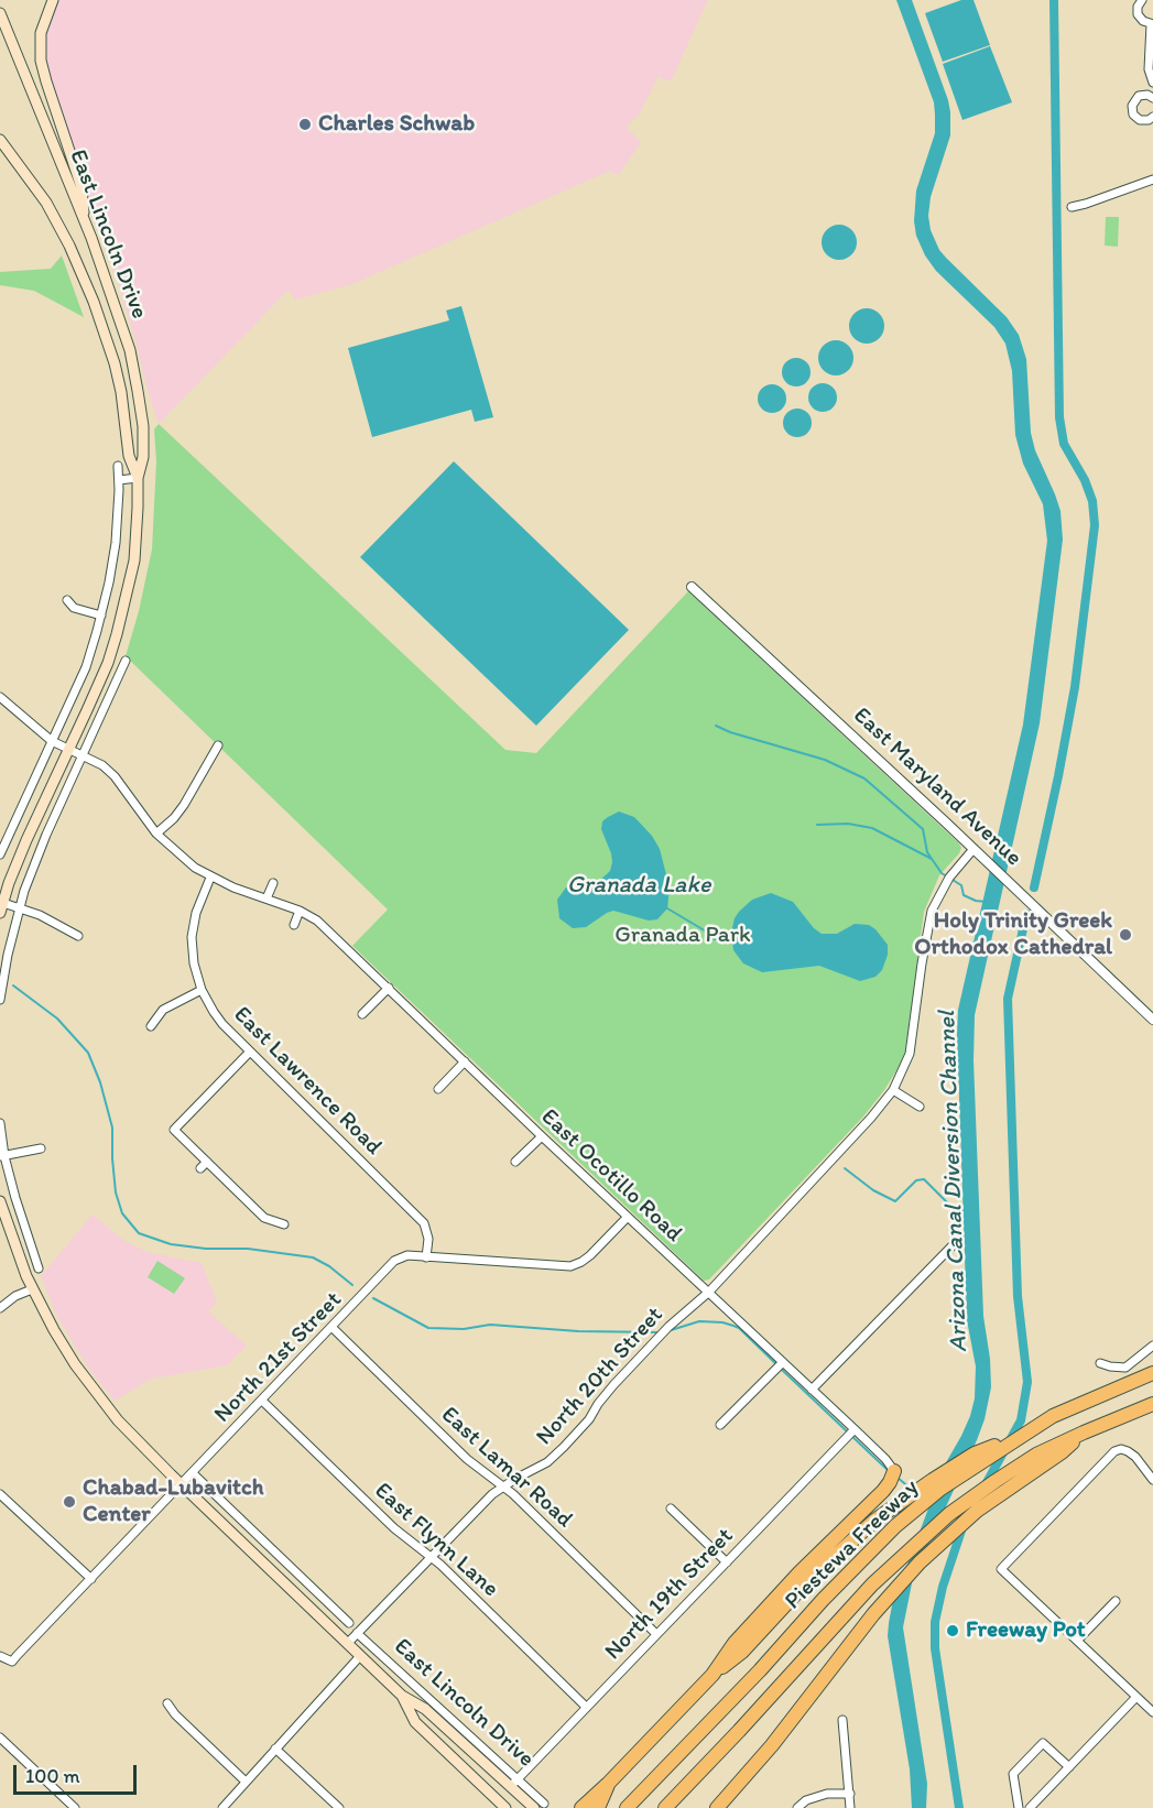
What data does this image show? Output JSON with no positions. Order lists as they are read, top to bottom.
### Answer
{
  "streets": {
    "highway": ["Piestewa Freeway"],
    "main road": ["East Lincoln Drive"],
    "street": [
      "East Maryland Avenue",
      "East Lawrence Road",
      "East Ocotillo Road",
      "North 21st Street",
      "North 20th Street",
      "East Lamar Road",
      "East Flynn Lane",
      "North 19th Street"
    ]
  },
  "crossings": [
    ["East Lincoln Drive", "East Ocotillo Road"],
    ["East Lincoln Drive", "North 20th Street"],
    ["East Lincoln Drive", "North 19th Street"],
    ["East Maryland Avenue", "North 20th Street"],
    ["East Lawrence Road", "East Ocotillo Road"],
    ["East Lawrence Road", "North 21st Street"],
    ["East Ocotillo Road", "North 21st Street"],
    ["East Ocotillo Road", "North 20th Street"],
    ["East Ocotillo Road", "North 19th Street"],
    ["North 21st Street", "East Lamar Road"],
    ["North 21st Street", "East Flynn Lane"],
    ["North 20th Street", "East Lamar Road"],
    ["North 20th Street", "East Flynn Lane"],
    ["East Lamar Road", "North 19th Street"],
    ["East Flynn Lane", "North 19th Street"]
  ],
  "water": ["Granada Lake", "Arizona Canal Diversion Channel"],
  "parks": ["Granada Park"],
  "places": [
    "Charles Schwab",
    "Holy Trinity Greek Orthodox Cathedral",
    "Chabad-Lubavitch Center",
    "Freeway Pot"
  ],
  "scale_bar": "100 m"
}
